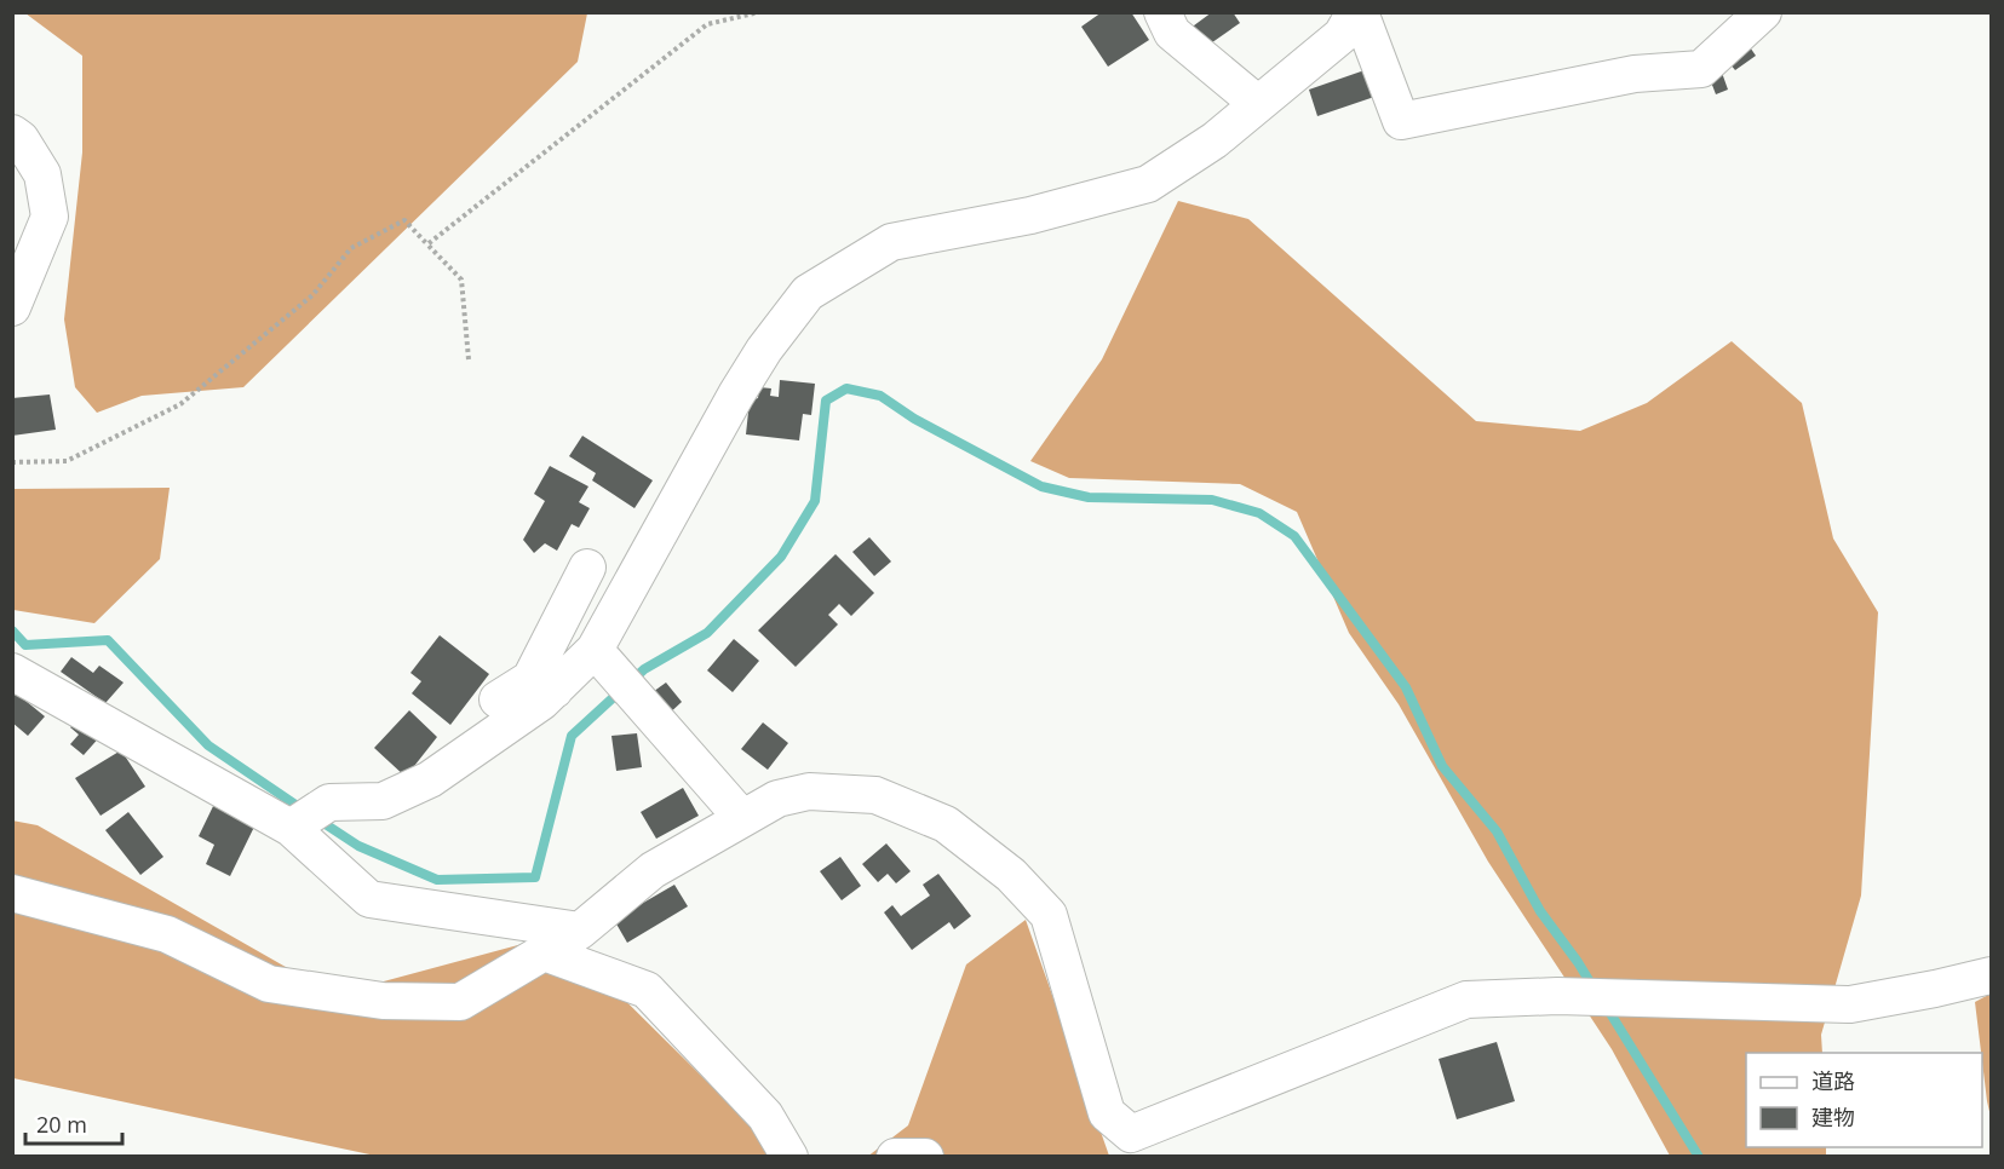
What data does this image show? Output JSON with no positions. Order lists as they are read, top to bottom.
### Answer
{
  "legend": ["道路", "建物"],
  "scale_bar": "20 m"
}
